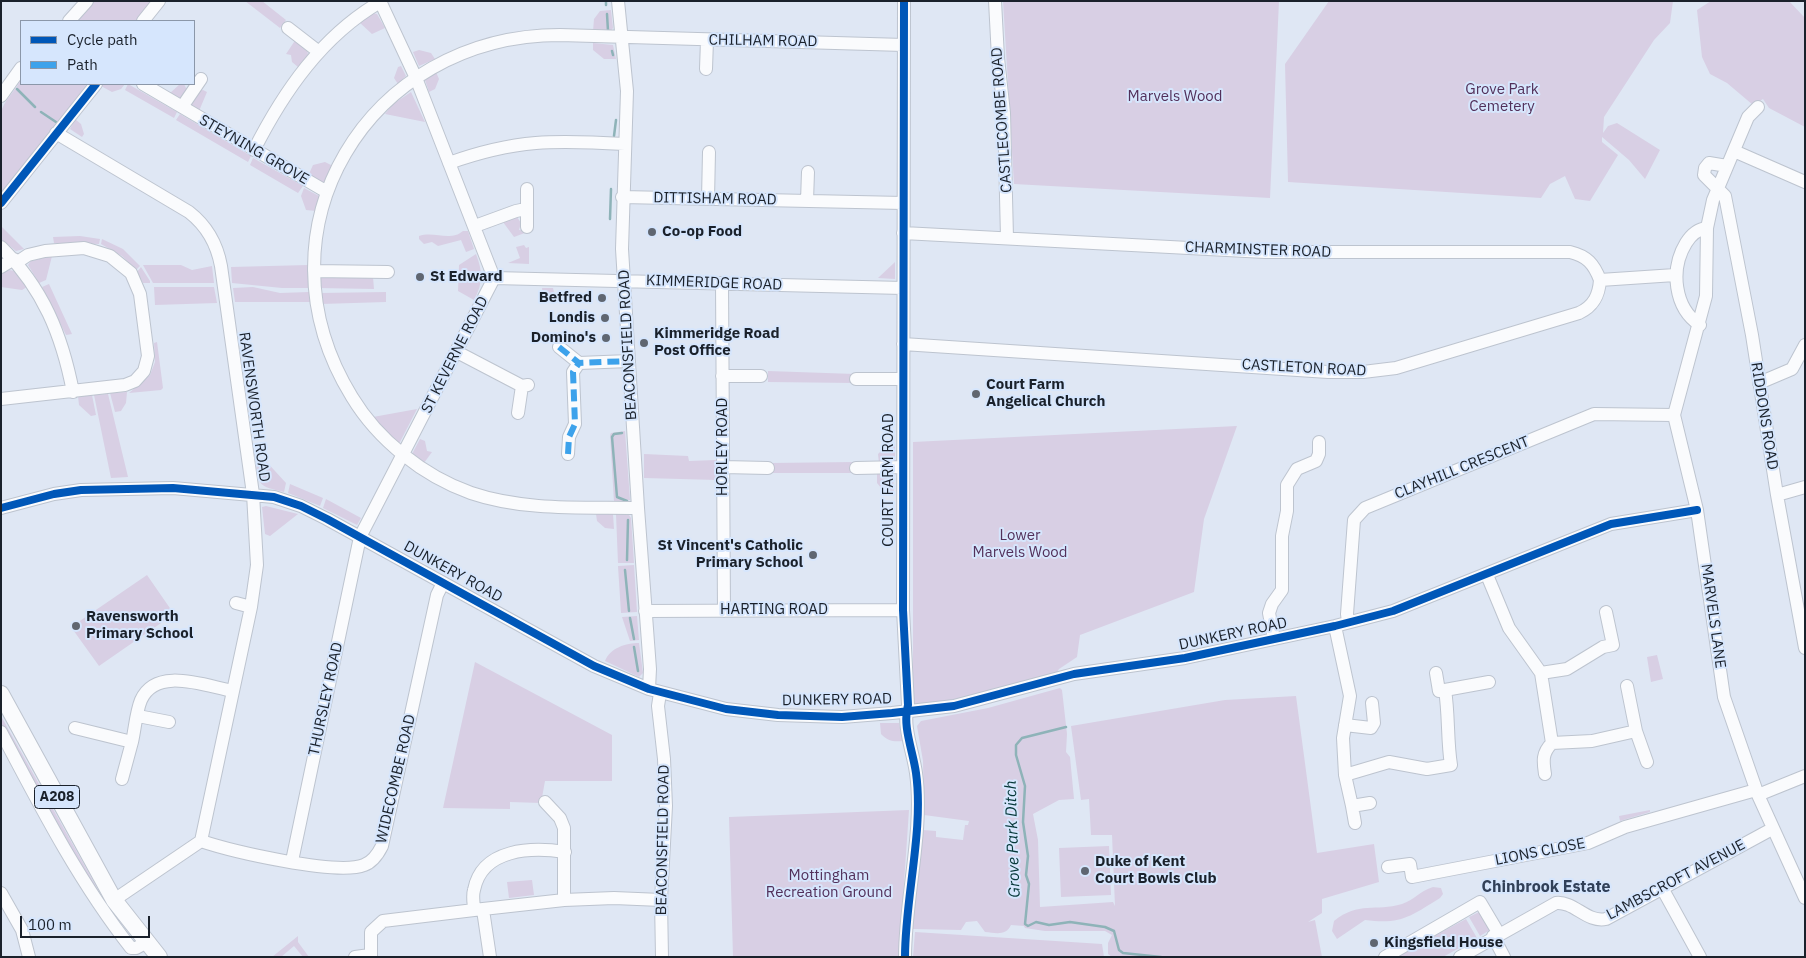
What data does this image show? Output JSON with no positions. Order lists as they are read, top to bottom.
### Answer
{
  "streets": {
    "main road": ["A208"],
    "street": [
      "CHILHAM ROAD",
      "CASTLECOMBE ROAD",
      "STEYNING GROVE",
      "DITTISHAM ROAD",
      "CHARMINSTER ROAD",
      "KIMMERIDGE ROAD",
      "BEACONSFIELD ROAD",
      "ST KEVERNE ROAD",
      "CASTLETON ROAD",
      "RAVENSWORTH ROAD",
      "RIDDONS ROAD",
      "HORLEY ROAD",
      "CLAYHILL CRESCENT",
      "COURT FARM ROAD",
      "DUNKERY ROAD",
      "HARTING ROAD",
      "MARVELS LANE",
      "THURSLEY ROAD",
      "WIDECOMBE ROAD",
      "LIONS CLOSE",
      "LAMBSCROFT AVENUE"
    ]
  },
  "crossings": [
    ["CHILHAM ROAD", "STEYNING GROVE"],
    ["CHILHAM ROAD", "BEACONSFIELD ROAD"],
    ["CHILHAM ROAD", "ST KEVERNE ROAD"],
    ["CHILHAM ROAD", "COURT FARM ROAD"],
    ["CASTLECOMBE ROAD", "CHARMINSTER ROAD"],
    ["DITTISHAM ROAD", "BEACONSFIELD ROAD"],
    ["DITTISHAM ROAD", "COURT FARM ROAD"],
    ["CHARMINSTER ROAD", "CASTLETON ROAD"],
    ["CHARMINSTER ROAD", "COURT FARM ROAD"],
    ["KIMMERIDGE ROAD", "BEACONSFIELD ROAD"],
    ["KIMMERIDGE ROAD", "ST KEVERNE ROAD"],
    ["KIMMERIDGE ROAD", "HORLEY ROAD"],
    ["KIMMERIDGE ROAD", "COURT FARM ROAD"],
    ["BEACONSFIELD ROAD", "DUNKERY ROAD"],
    ["BEACONSFIELD ROAD", "HARTING ROAD"],
    ["ST KEVERNE ROAD", "DUNKERY ROAD"],
    ["ST KEVERNE ROAD", "THURSLEY ROAD"],
    ["CASTLETON ROAD", "COURT FARM ROAD"],
    ["RAVENSWORTH ROAD", "DUNKERY ROAD"],
    ["RAVENSWORTH ROAD", "WIDECOMBE ROAD"],
    ["RIDDONS ROAD", "MARVELS LANE"],
    ["HORLEY ROAD", "HARTING ROAD"],
    ["CLAYHILL CRESCENT", "DUNKERY ROAD"],
    ["CLAYHILL CRESCENT", "MARVELS LANE"],
    ["COURT FARM ROAD", "DUNKERY ROAD"],
    ["COURT FARM ROAD", "HARTING ROAD"],
    ["DUNKERY ROAD", "MARVELS LANE"],
    ["DUNKERY ROAD", "THURSLEY ROAD"],
    ["DUNKERY ROAD", "WIDECOMBE ROAD"],
    ["MARVELS LANE", "LIONS CLOSE"],
    ["MARVELS LANE", "LAMBSCROFT AVENUE"],
    ["THURSLEY ROAD", "WIDECOMBE ROAD"]
  ],
  "districts": ["Chinbrook Estate"],
  "water": ["Grove Park Ditch"],
  "parks": [
    "Grove Park Cemetery",
    "Marvels Wood",
    "Lower Marvels Wood",
    "Mottingham Recreation Ground"
  ],
  "places": [
    "Co-op Food",
    "St Edward",
    "Betfred",
    "Londis",
    "Domino's",
    "Kimmeridge Road Post Office",
    "Court Farm Angelical Church",
    "St Vincent's Catholic Primary School",
    "Ravensworth Primary School",
    "Duke of Kent Court Bowls Club",
    "Kingsfield House"
  ],
  "legend": ["Cycle path", "Path"],
  "scale_bar": "100 m"
}
